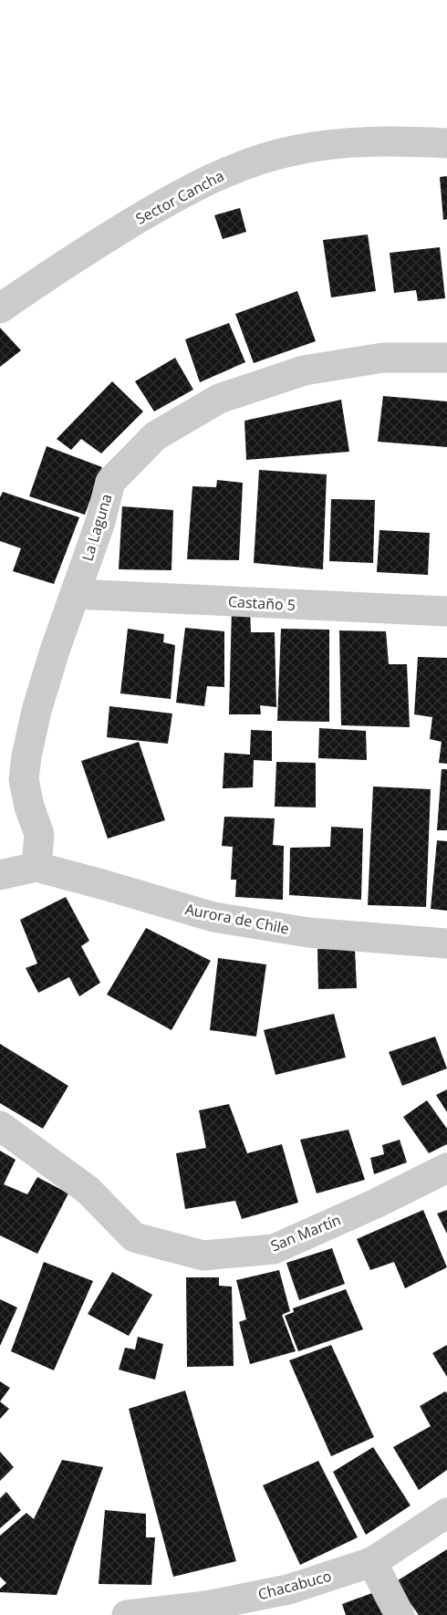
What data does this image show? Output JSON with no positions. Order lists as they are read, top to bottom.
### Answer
{
  "streets": {
    "street": [
      "Sector Cancha",
      "La Laguna",
      "Castaño 5",
      "Aurora de Chile",
      "San Martín",
      "Chacabuco"
    ]
  },
  "crossings": [
    ["La Laguna", "Castaño 5"],
    ["La Laguna", "Aurora de Chile"]
  ]
}
